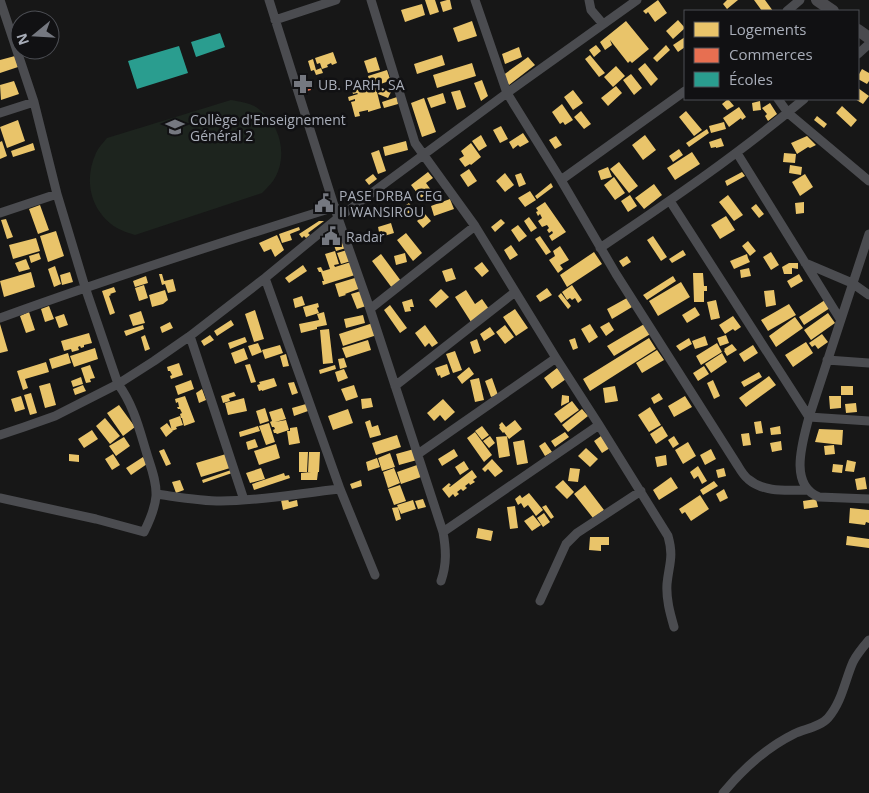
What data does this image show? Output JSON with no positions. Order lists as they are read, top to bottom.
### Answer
{
  "places": {
    "pharmacy": ["UB. PARH. SA"],
    "school or university": ["Collège d'Enseignement Général 2"],
    "public building": ["PASE DRBA CEG II WANSIROU", "Radar"]
  },
  "legend": ["Logements", "Commerces", "Écoles"],
  "north": "left"
}
